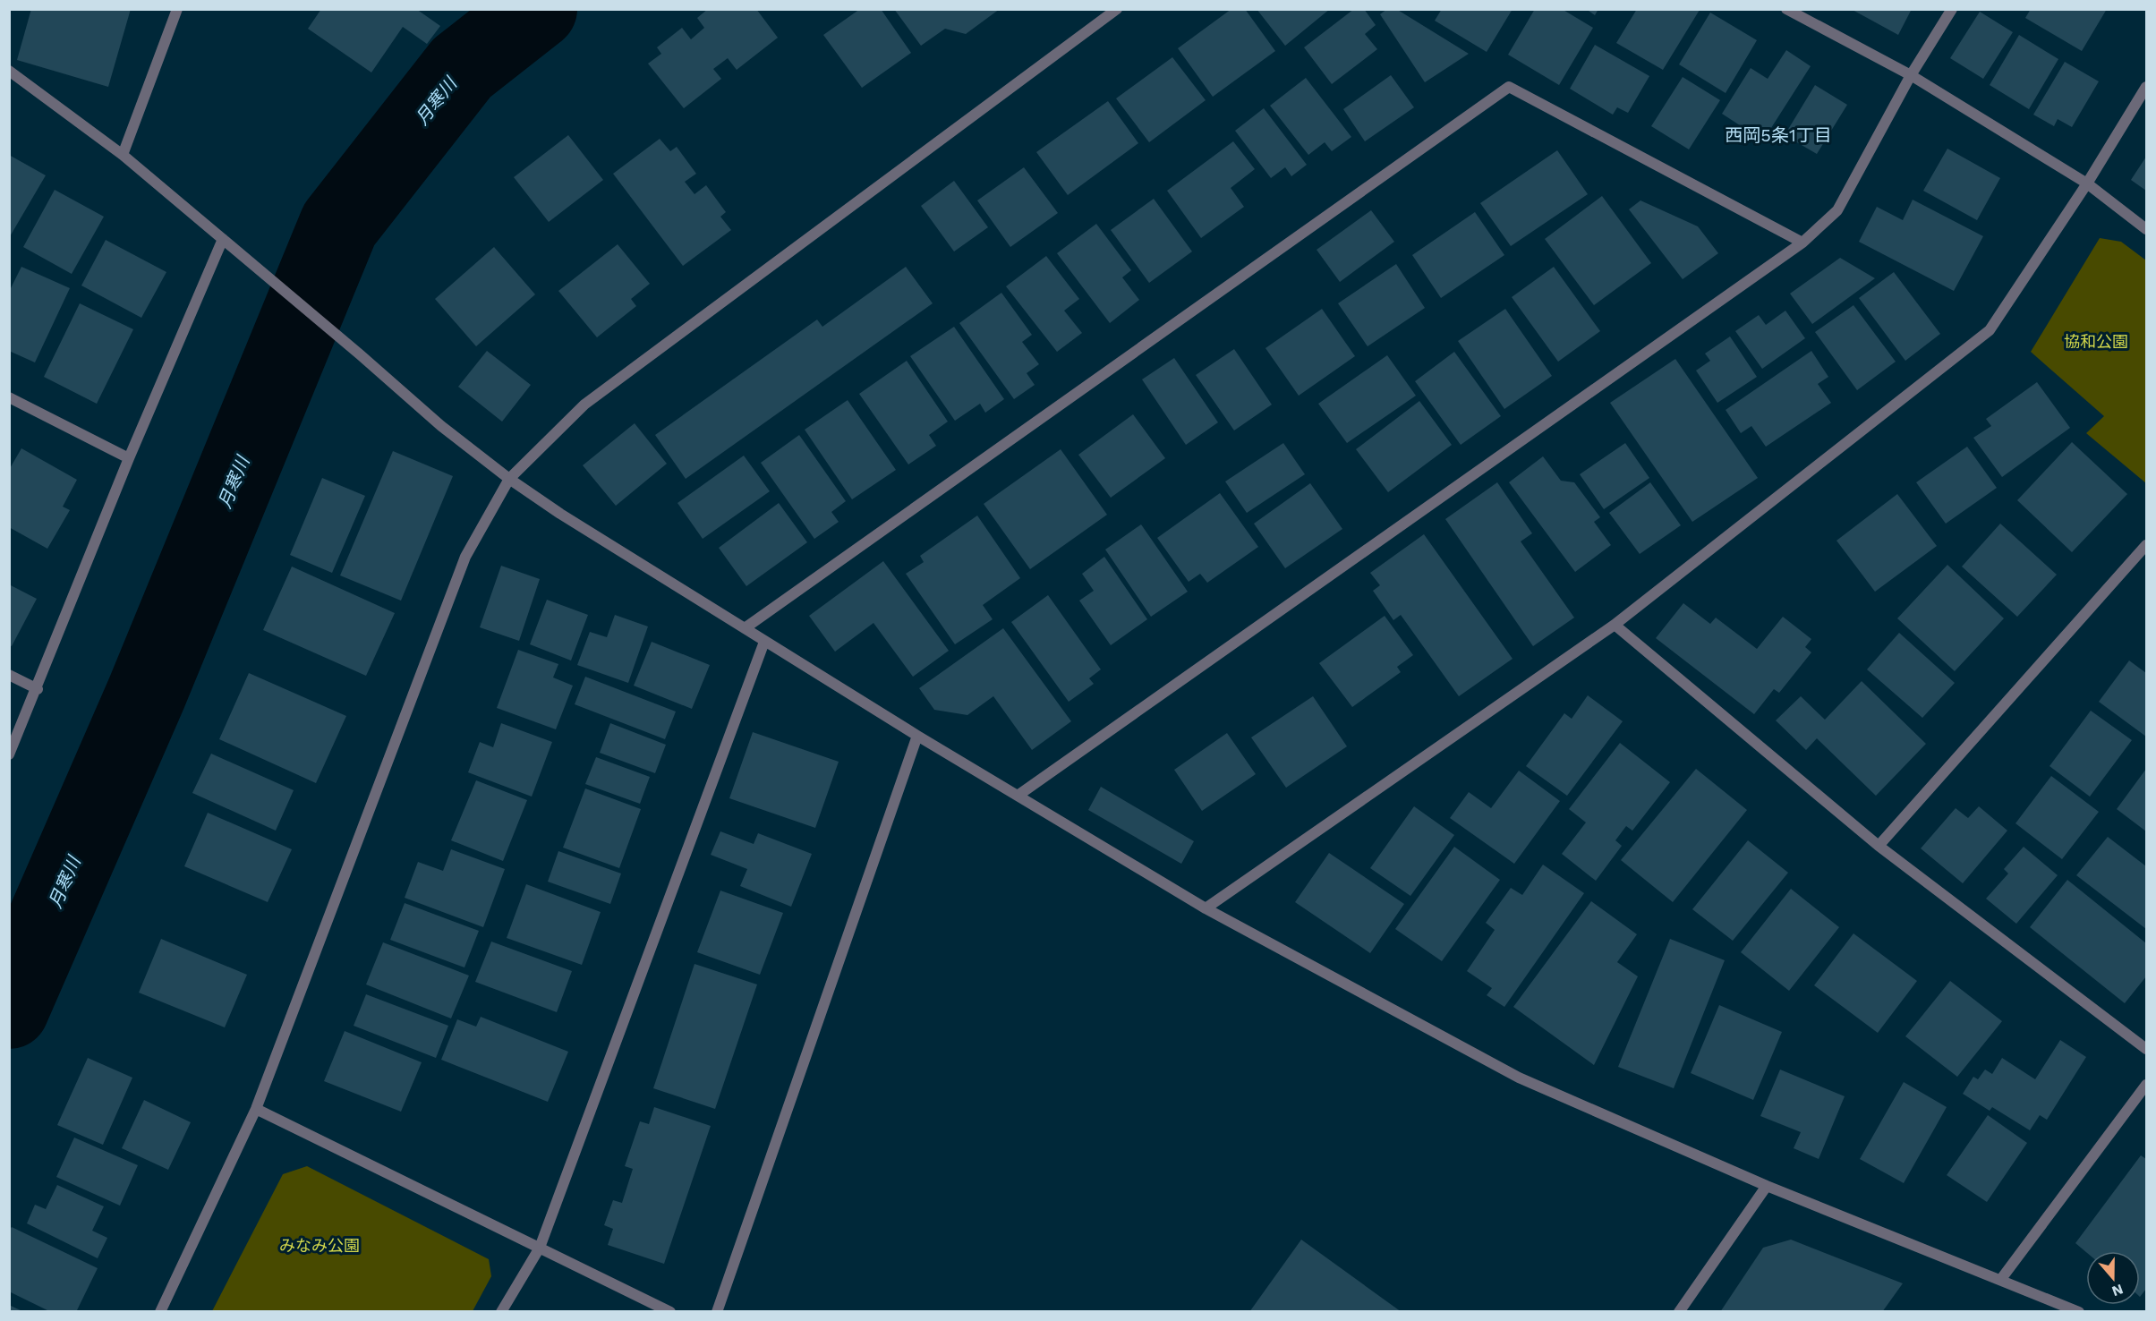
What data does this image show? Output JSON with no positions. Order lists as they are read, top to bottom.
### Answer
{
  "districts": ["西岡5条1丁目"],
  "water": ["月寒川"],
  "parks": ["協和公園", "みなみ公園"],
  "north": "bottom"
}
